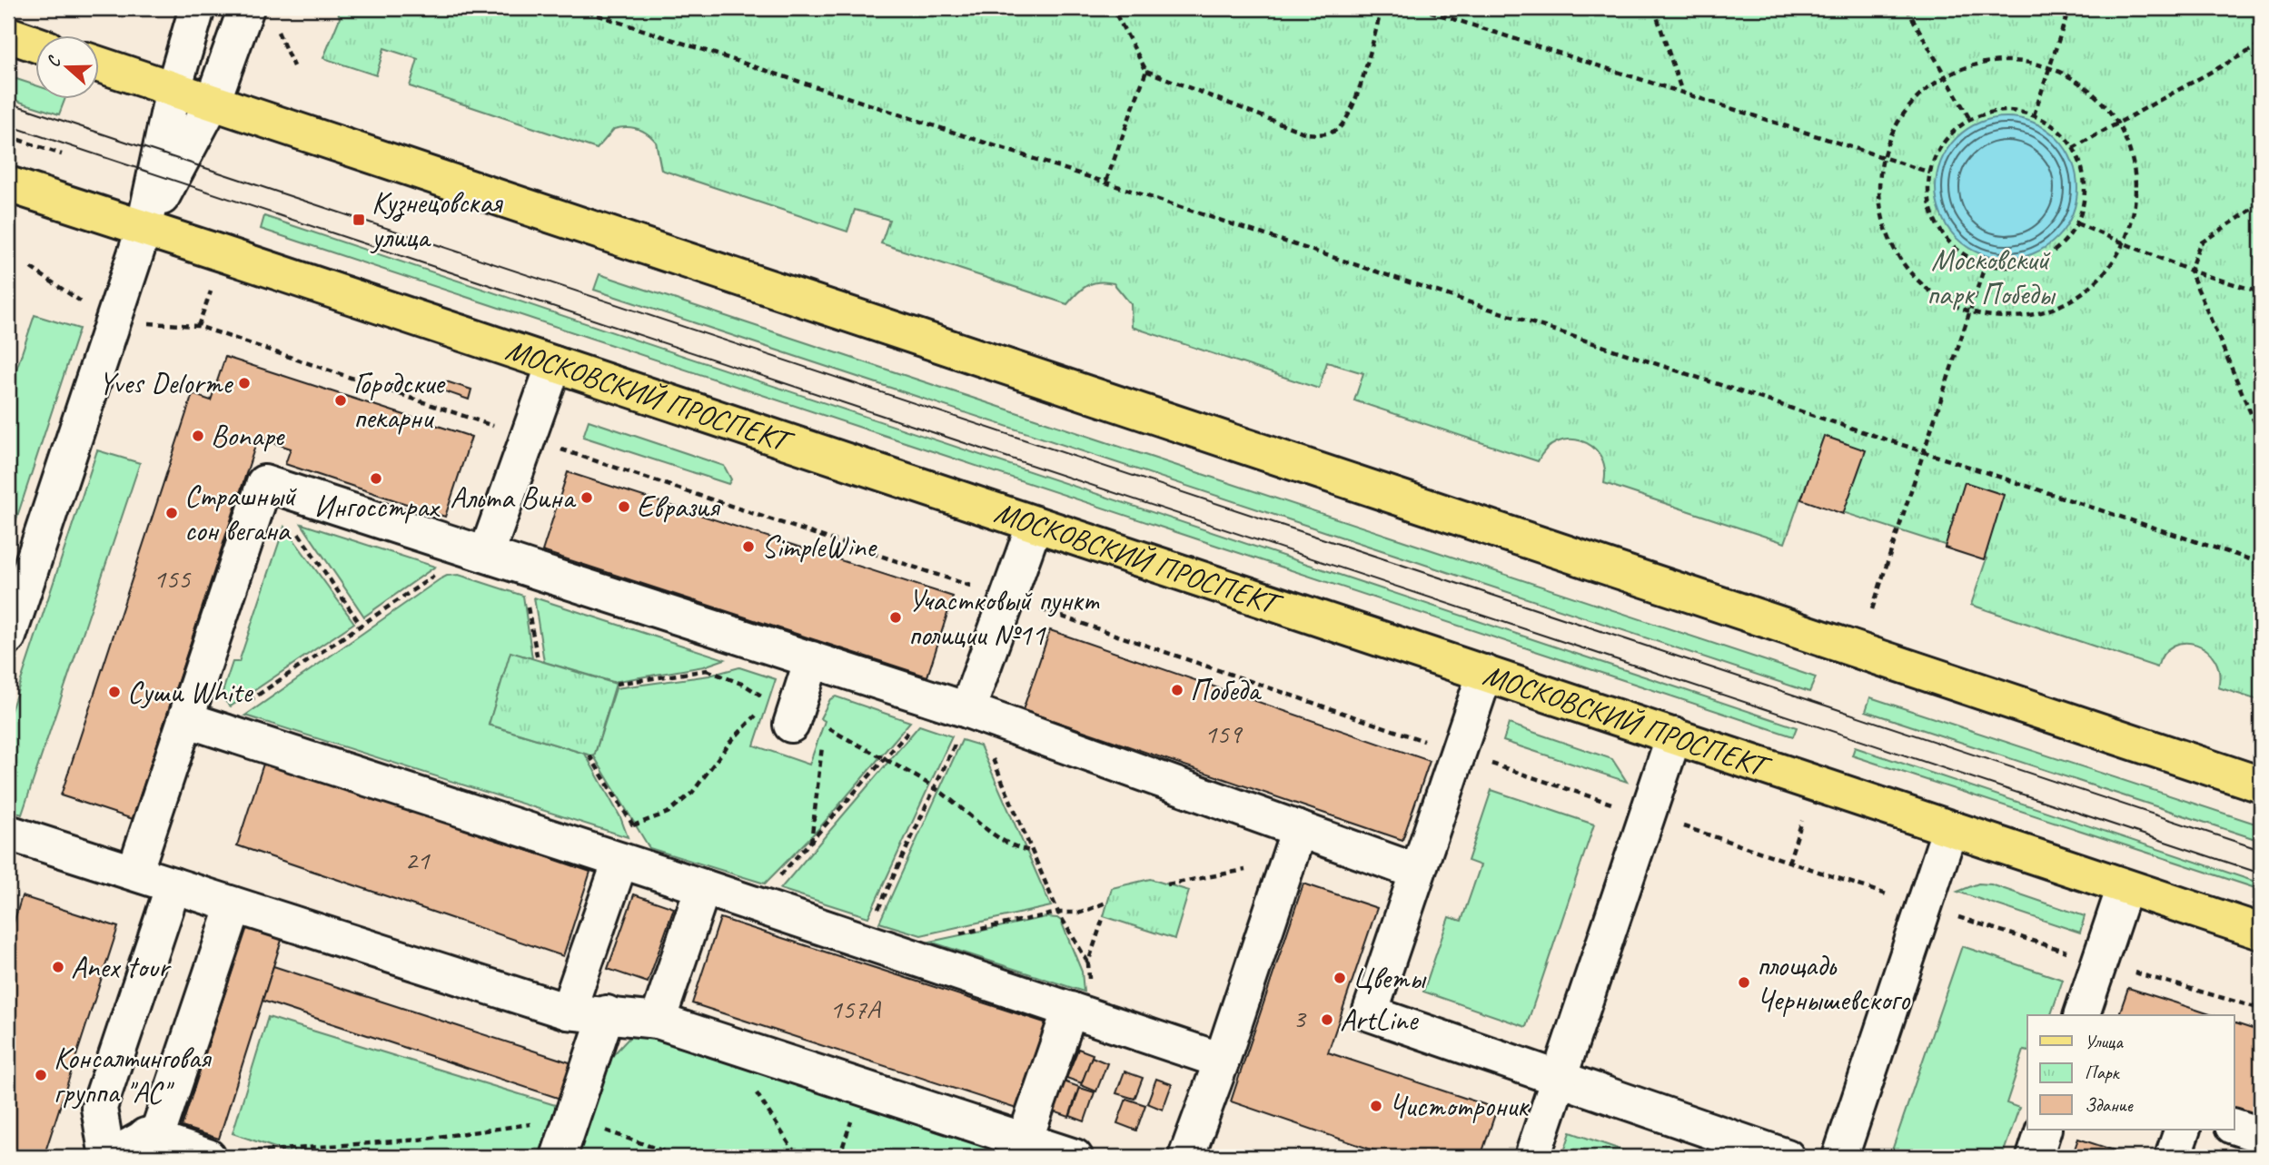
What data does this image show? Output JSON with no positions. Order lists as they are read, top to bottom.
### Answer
{
  "streets": {
    "main road": ["МОСКОВСКИЙ ПРОСПЕКТ"]
  },
  "parks": ["Московский парк Победы"],
  "places": {
    "transit": ["Кузнецовская улица"],
    "other": [
      "Yves Delorme",
      "Городские пекарни",
      "Bonape",
      "Ингосстрах",
      "Альта Вина",
      "Евразия",
      "Страшный сон вегана",
      "SimpleWine",
      "Участковый пункт полиции №11",
      "Победа",
      "Суши White",
      "Anex tour",
      "Цветы",
      "площадь Чернышевского",
      "ArtLine",
      "Консалтинговая группа \"АС\"",
      "Чистотроник"
    ]
  },
  "house_numbers": [
    "155",
    "159",
    "21",
    "157А",
    "3"
  ],
  "legend": ["Улица", "Парк", "Здание"],
  "north": "left"
}
